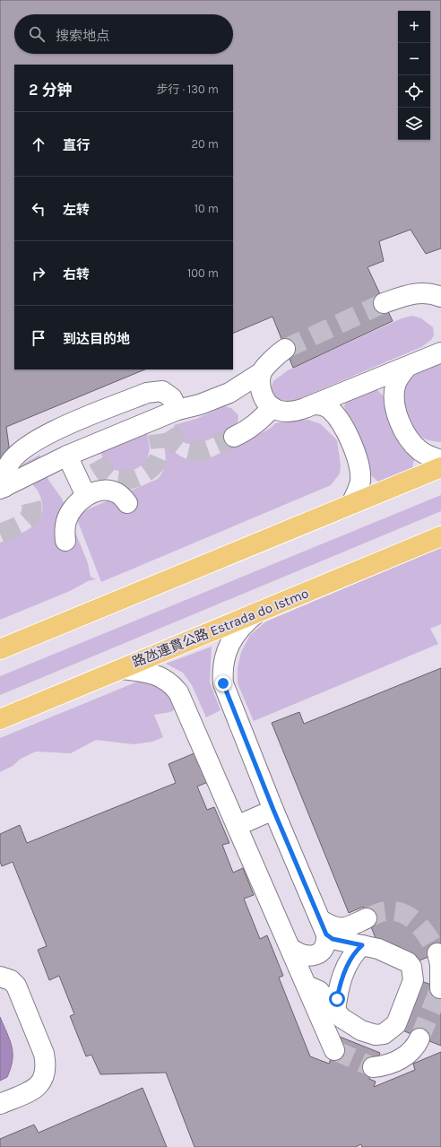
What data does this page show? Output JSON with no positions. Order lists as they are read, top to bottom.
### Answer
{
  "streets": {
    "main road": ["路氹連貫公路 Estrada do Istmo"]
  },
  "page": {
    "map_buttons": ["+", "−"],
    "search": "搜索地点",
    "heading": ["2 分钟", "步行 · 130 m"],
    "list": [
      ["直行", "20 m"],
      ["左转", "10 m"],
      ["右转", "100 m"],
      "到达目的地"
    ]
  }
}
